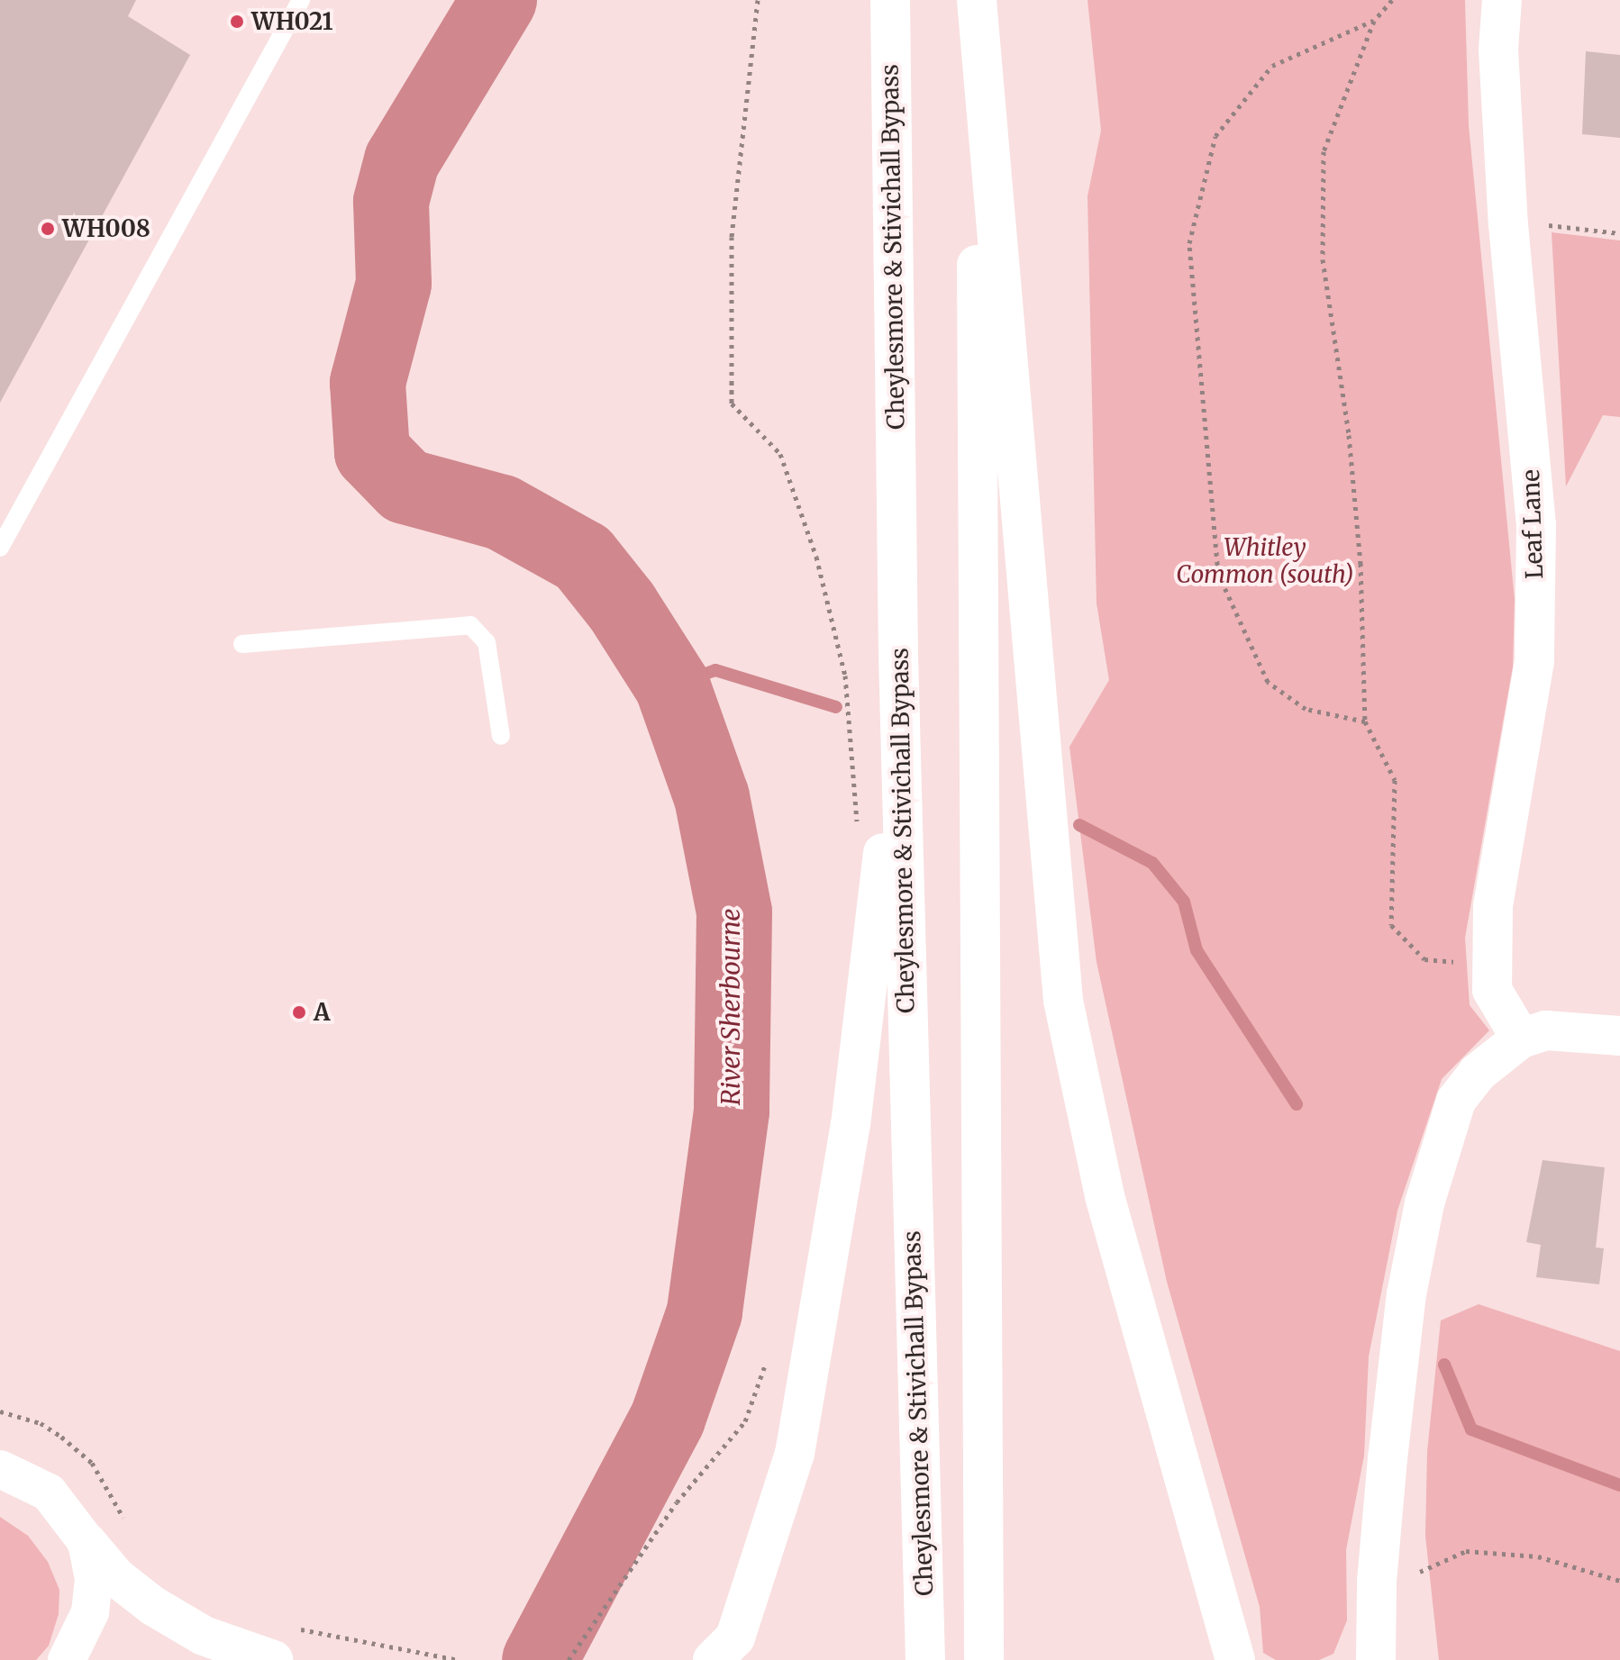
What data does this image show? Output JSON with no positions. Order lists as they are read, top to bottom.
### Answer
{
  "streets": {
    "main road": ["Cheylesmore & Stivichall Bypass", "Leaf Lane"]
  },
  "water": ["River Sherbourne"],
  "parks": ["Whitley Common (south)"],
  "places": ["WH021", "WH008", "A"]
}
